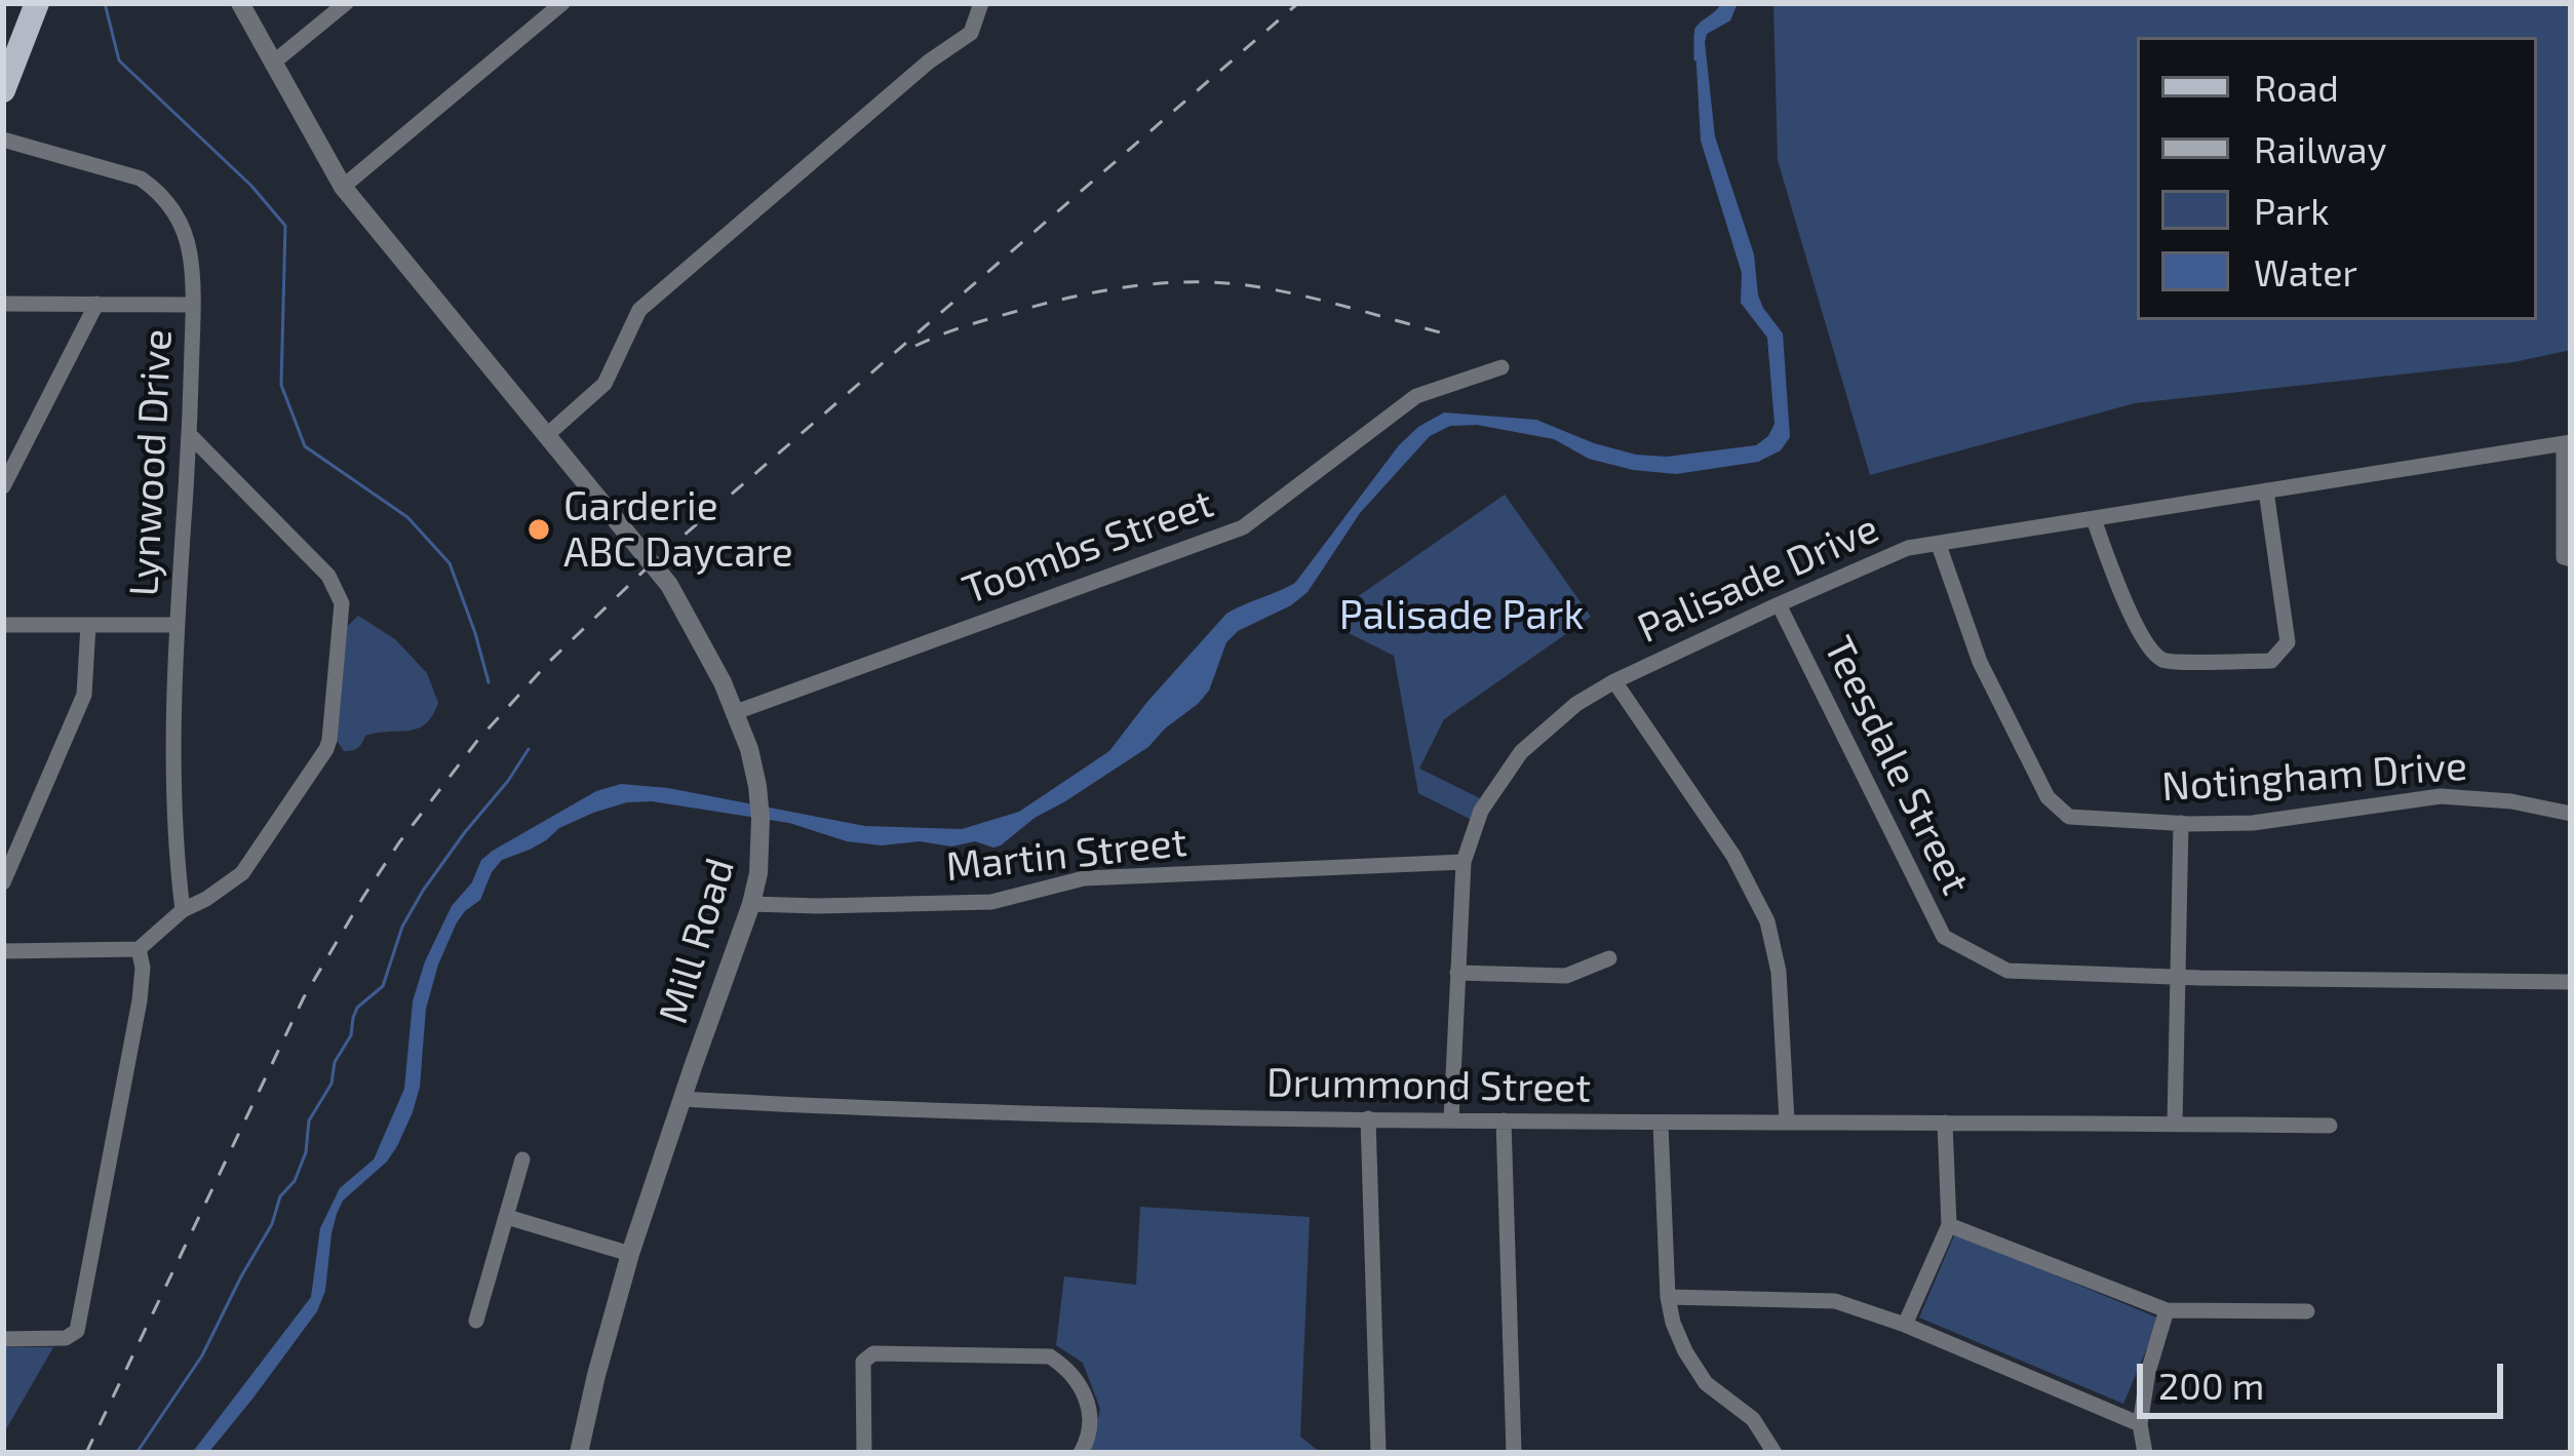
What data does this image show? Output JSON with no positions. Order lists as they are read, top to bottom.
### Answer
{
  "streets": {
    "street": [
      "Lynwood Drive",
      "Toombs Street",
      "Palisade Drive",
      "Teesdale Street",
      "Notingham Drive",
      "Martin Street",
      "Mill Road",
      "Drummond Street"
    ]
  },
  "crossings": [
    ["Toombs Street", "Mill Road"],
    ["Palisade Drive", "Teesdale Street"],
    ["Palisade Drive", "Notingham Drive"],
    ["Palisade Drive", "Martin Street"],
    ["Palisade Drive", "Drummond Street"],
    ["Martin Street", "Mill Road"],
    ["Mill Road", "Drummond Street"]
  ],
  "parks": ["Palisade Park"],
  "places": ["Garderie ABC Daycare"],
  "legend": [
    "Road",
    "Railway",
    "Park",
    "Water"
  ],
  "scale_bar": "200 m"
}
